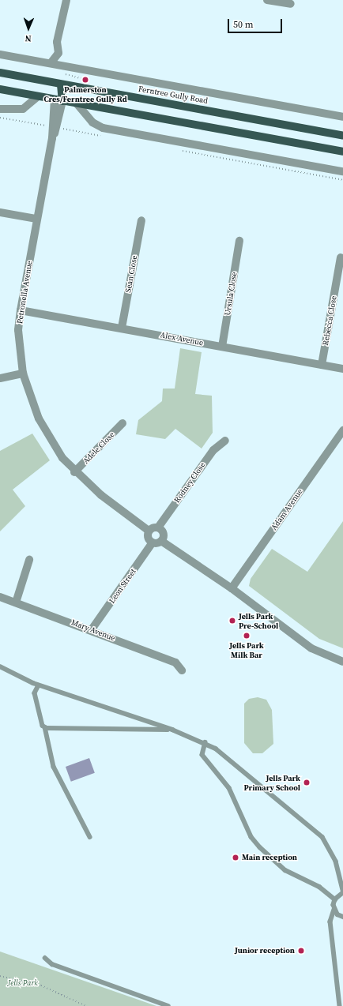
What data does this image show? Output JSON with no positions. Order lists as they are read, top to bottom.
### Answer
{
  "streets": {
    "main road": ["Ferntree Gully Road"],
    "street": [
      "Sean Close",
      "Petronella Avenue",
      "Ursula Close",
      "Rebecca Close",
      "Alex Avenue",
      "Adele Close",
      "Rodney Close",
      "Adam Avenue",
      "Leon Street",
      "Mary Avenue"
    ]
  },
  "crossings": [
    ["Sean Close", "Alex Avenue"],
    ["Petronella Avenue", "Alex Avenue"],
    ["Petronella Avenue", "Adele Close"],
    ["Petronella Avenue", "Rodney Close"],
    ["Petronella Avenue", "Leon Street"],
    ["Ursula Close", "Alex Avenue"],
    ["Rebecca Close", "Alex Avenue"],
    ["Rodney Close", "Leon Street"],
    ["Leon Street", "Mary Avenue"]
  ],
  "parks": ["Jells Park"],
  "places": [
    "Palmerston Cres/Ferntree Gully Rd",
    "Jells Park Pre-School",
    "Jells Park Milk Bar",
    "Jells Park Primary School",
    "Main reception",
    "Junior reception"
  ],
  "scale_bar": "50 m",
  "north": "bottom"
}
